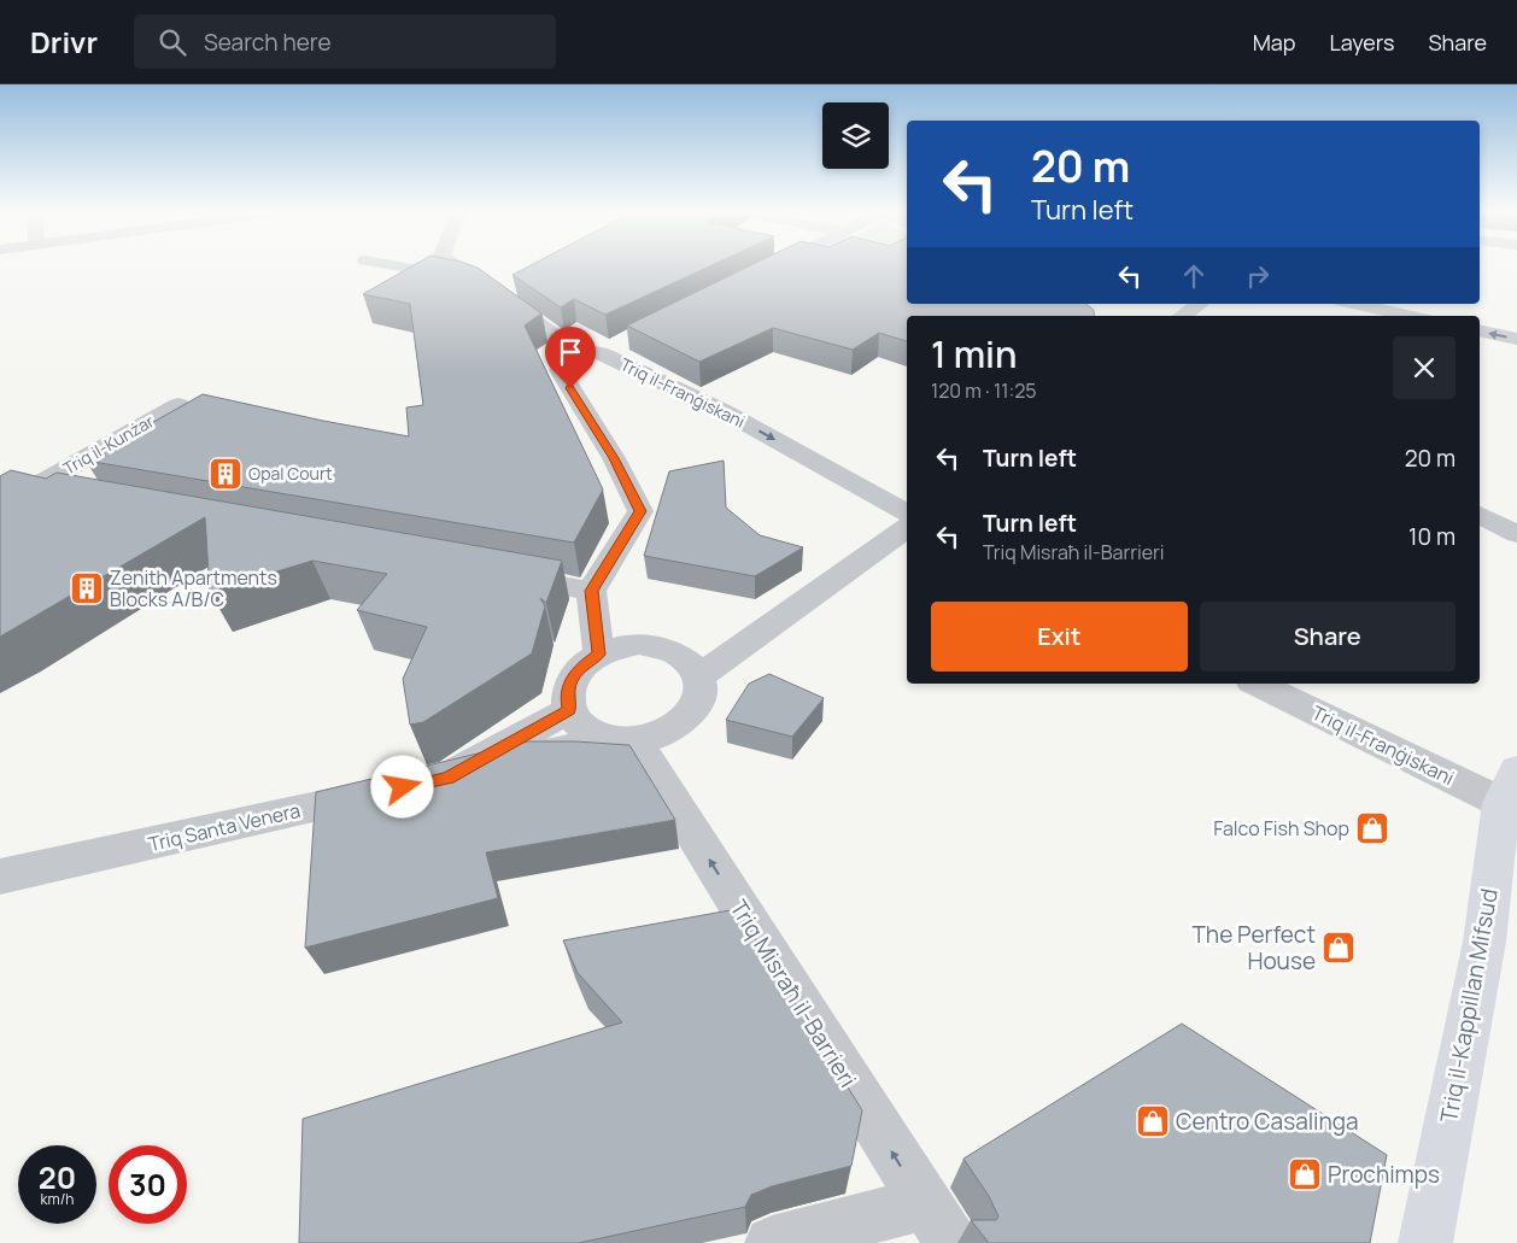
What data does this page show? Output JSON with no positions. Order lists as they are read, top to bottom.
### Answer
{
  "streets": {
    "street": [
      "Triq il-Franġiskani",
      "Triq il-Kunżar",
      "Triq Santa Venera",
      "Triq Misraħ il-Barrieri",
      "Triq il-Kappillan Mifsud"
    ]
  },
  "crossings": [
    ["Triq il-Franġiskani", "Triq il-Kappillan Mifsud"],
    ["Triq Santa Venera", "Triq Misraħ il-Barrieri"]
  ],
  "one_way": ["Triq il-Franġiskani", "Triq Misraħ il-Barrieri"],
  "places": {
    "building": ["Opal Court", "Zenith Apartments Blocks A/B/C"],
    "shop": [
      "Falco Fish Shop",
      "The Perfect House",
      "Centro Casalinga",
      "Prochimps"
    ]
  },
  "page": {
    "header": "Drivr",
    "search": "Search here",
    "nav": ["Map", "Layers", "Share"],
    "turn": ["20 m", "Turn left"],
    "heading": ["1 min", "120 m · 11:25"],
    "list": [
      {
        "name": "Turn left",
        "value": "20 m"
      },
      {
        "name": "Turn left",
        "note": "Triq Misraħ il-Barrieri",
        "value": "10 m"
      }
    ],
    "buttons": ["Exit", "Share"],
    "speed": "20 km/h",
    "limit": "30"
  }
}
